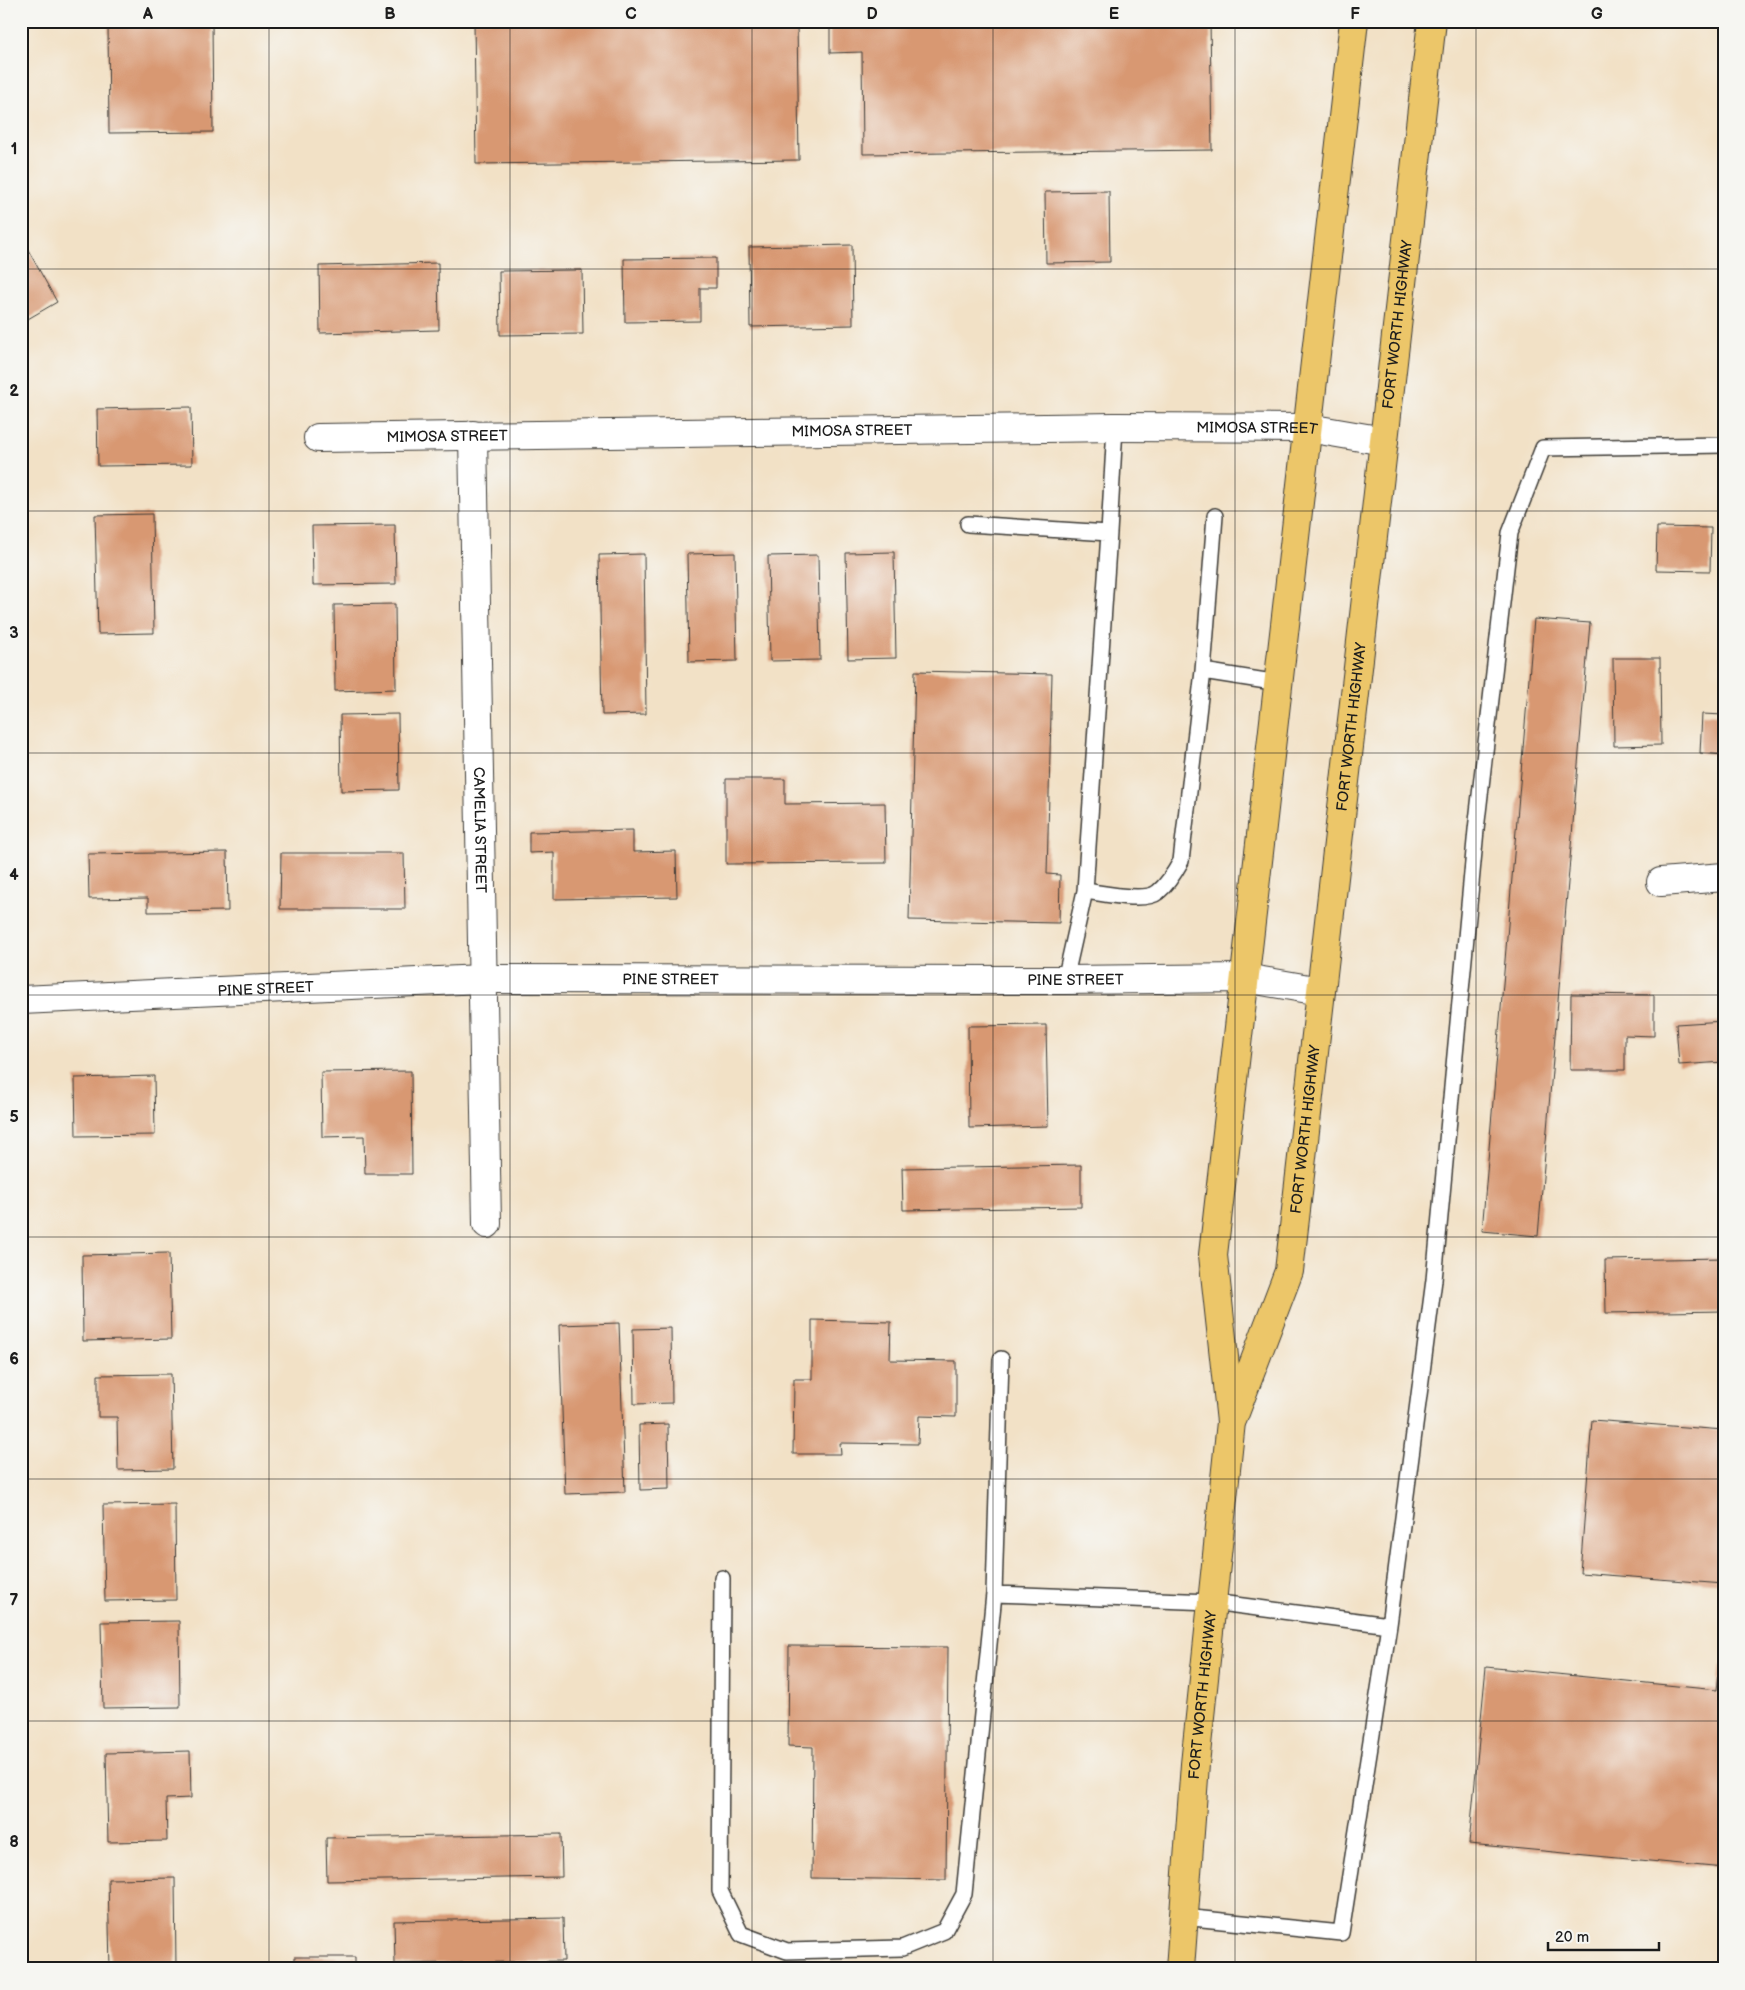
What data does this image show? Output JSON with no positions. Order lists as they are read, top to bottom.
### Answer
{
  "streets": {
    "main road": ["FORT WORTH HIGHWAY"],
    "street": ["MIMOSA STREET", "CAMELIA STREET", "PINE STREET"]
  },
  "crossings": [
    ["FORT WORTH HIGHWAY", "MIMOSA STREET"],
    ["FORT WORTH HIGHWAY", "PINE STREET"],
    ["MIMOSA STREET", "CAMELIA STREET"],
    ["CAMELIA STREET", "PINE STREET"]
  ],
  "scale_bar": "20 m",
  "grid": {
    "columns": [
      "A",
      "B",
      "C",
      "D",
      "E",
      "F",
      "G"
    ],
    "rows": [
      "1",
      "2",
      "3",
      "4",
      "5",
      "6",
      "7",
      "8"
    ]
  }
}
